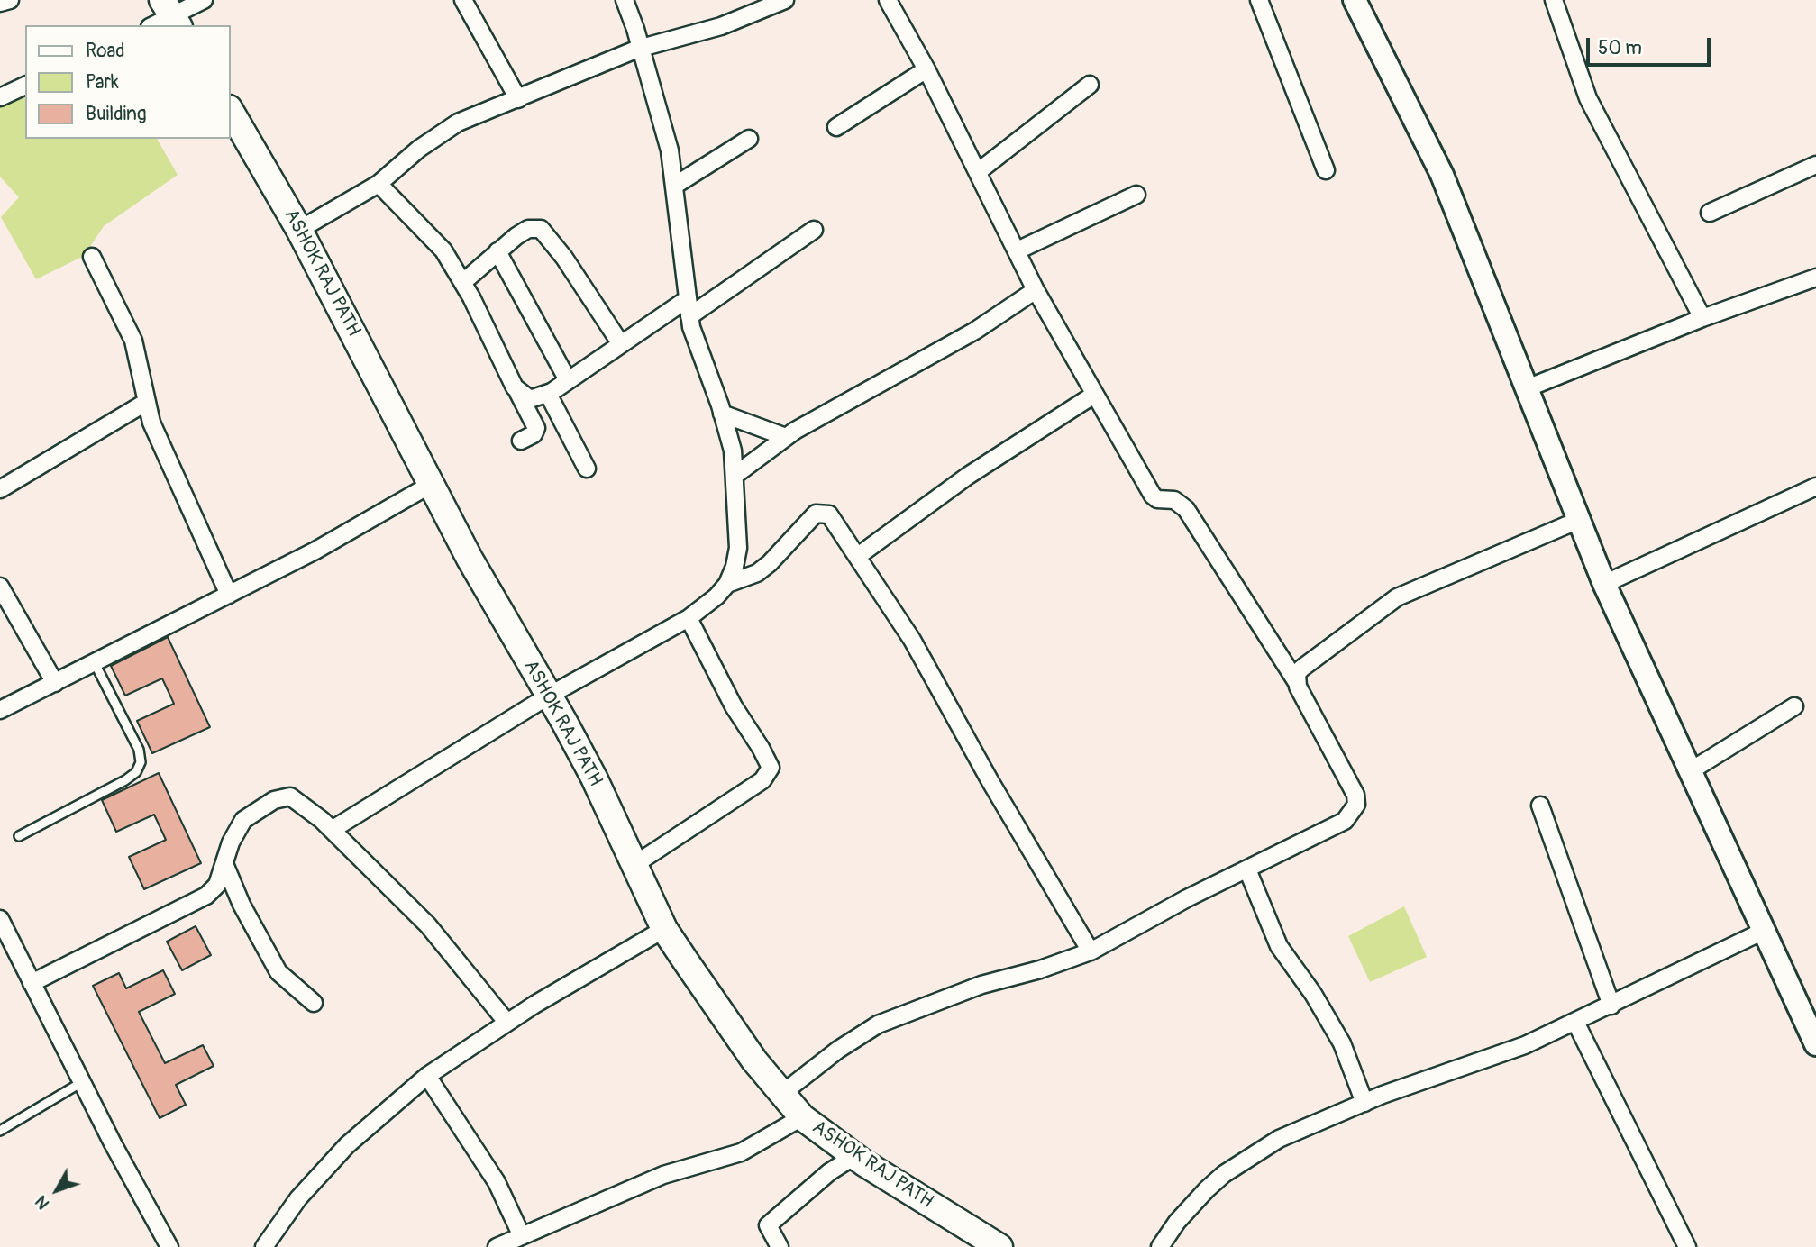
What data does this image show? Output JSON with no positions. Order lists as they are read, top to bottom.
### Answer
{
  "streets": {
    "main road": ["ASHOK RAJ PATH"]
  },
  "legend": ["Road", "Park", "Building"],
  "scale_bar": "50 m",
  "north": "bottom left"
}
